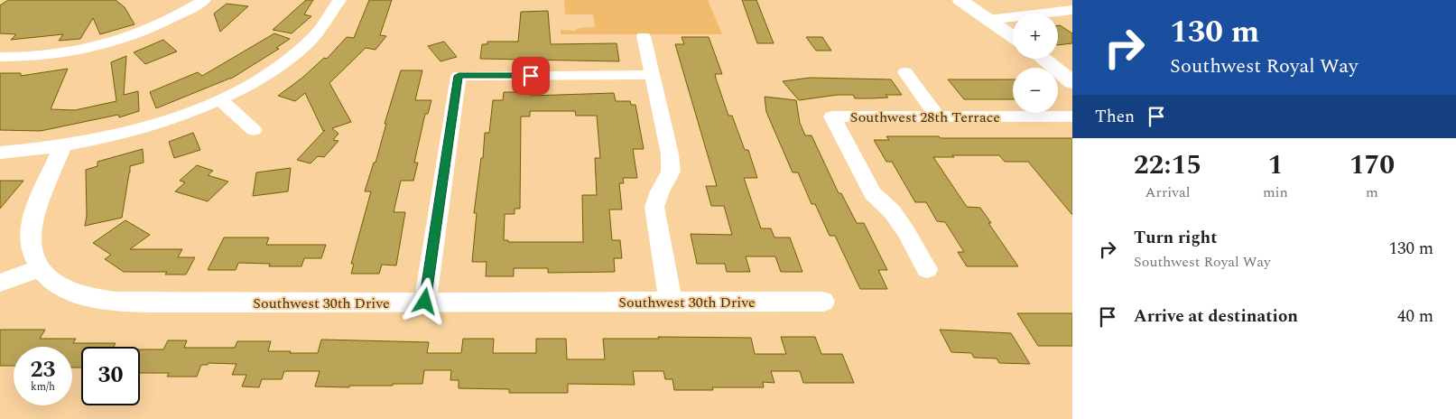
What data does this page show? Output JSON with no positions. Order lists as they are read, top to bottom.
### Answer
{
  "streets": {
    "street": ["Southwest 28th Terrace", "Southwest 30th Drive"]
  },
  "page": {
    "turn": ["130 m", "Southwest Royal Way"],
    "map_buttons": ["+", "−"],
    "then": "Then",
    "eta": [
      "22:15",
      "Arrival",
      "1",
      "min",
      "170",
      "m"
    ],
    "list": [
      {
        "name": "Turn right",
        "note": "Southwest Royal Way",
        "value": "130 m"
      },
      {
        "name": "Arrive at destination",
        "value": "40 m"
      }
    ],
    "speed": "23 km/h",
    "limit": "30"
  }
}
